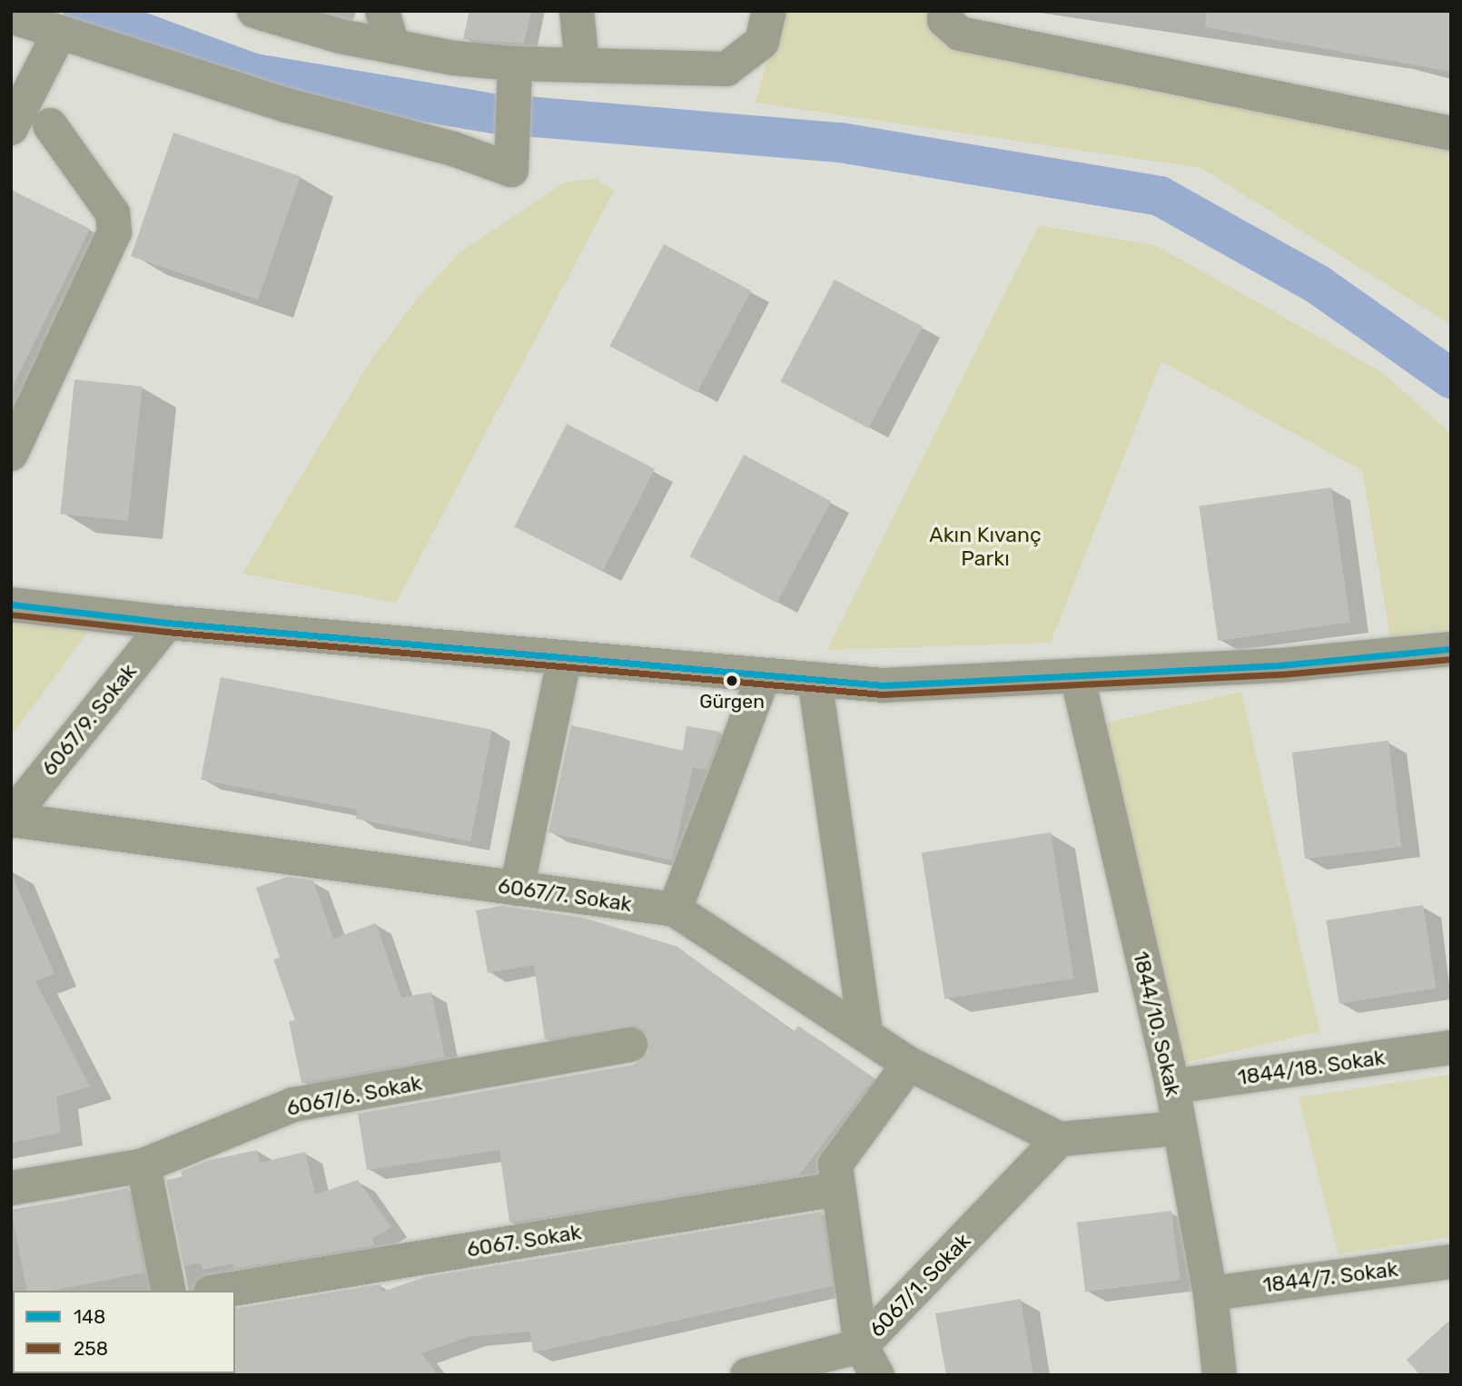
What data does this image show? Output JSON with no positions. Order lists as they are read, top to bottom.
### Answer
{
  "streets": {
    "street": [
      "6067/9. Sokak",
      "6067/7. Sokak",
      "1844/10. Sokak",
      "1844/18. Sokak",
      "6067/6. Sokak",
      "6067. Sokak",
      "1844/7. Sokak",
      "6067/1. Sokak"
    ]
  },
  "crossings": [
    ["6067/9. Sokak", "6067/7. Sokak"],
    ["6067/7. Sokak", "6067/1. Sokak"],
    ["1844/10. Sokak", "1844/18. Sokak"],
    ["1844/10. Sokak", "1844/7. Sokak"]
  ],
  "parks": ["Akın Kıvanç Parkı"],
  "places": ["Gürgen"],
  "lines": ["transit line 148", "transit line 258"],
  "legend": ["148", "258"]
}
